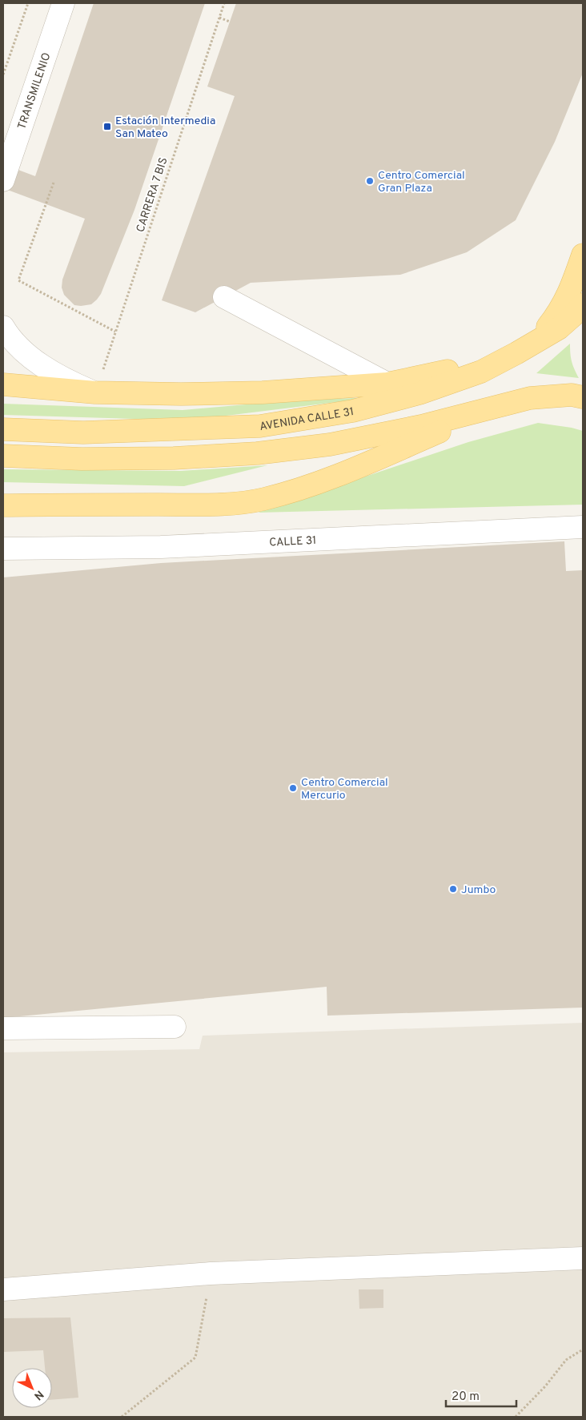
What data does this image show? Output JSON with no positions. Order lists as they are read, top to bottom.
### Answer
{
  "streets": {
    "main road": ["AVENIDA CALLE 31"],
    "street": ["TRANSMILENIO", "CALLE 31"],
    "path": ["CARRERA 7 BIS"]
  },
  "places": {
    "transit": ["Estación Intermedia San Mateo"],
    "other": ["Centro Comercial Gran Plaza", "Centro Comercial Mercurio", "Jumbo"]
  },
  "scale_bar": "20 m",
  "north": "bottom right"
}
